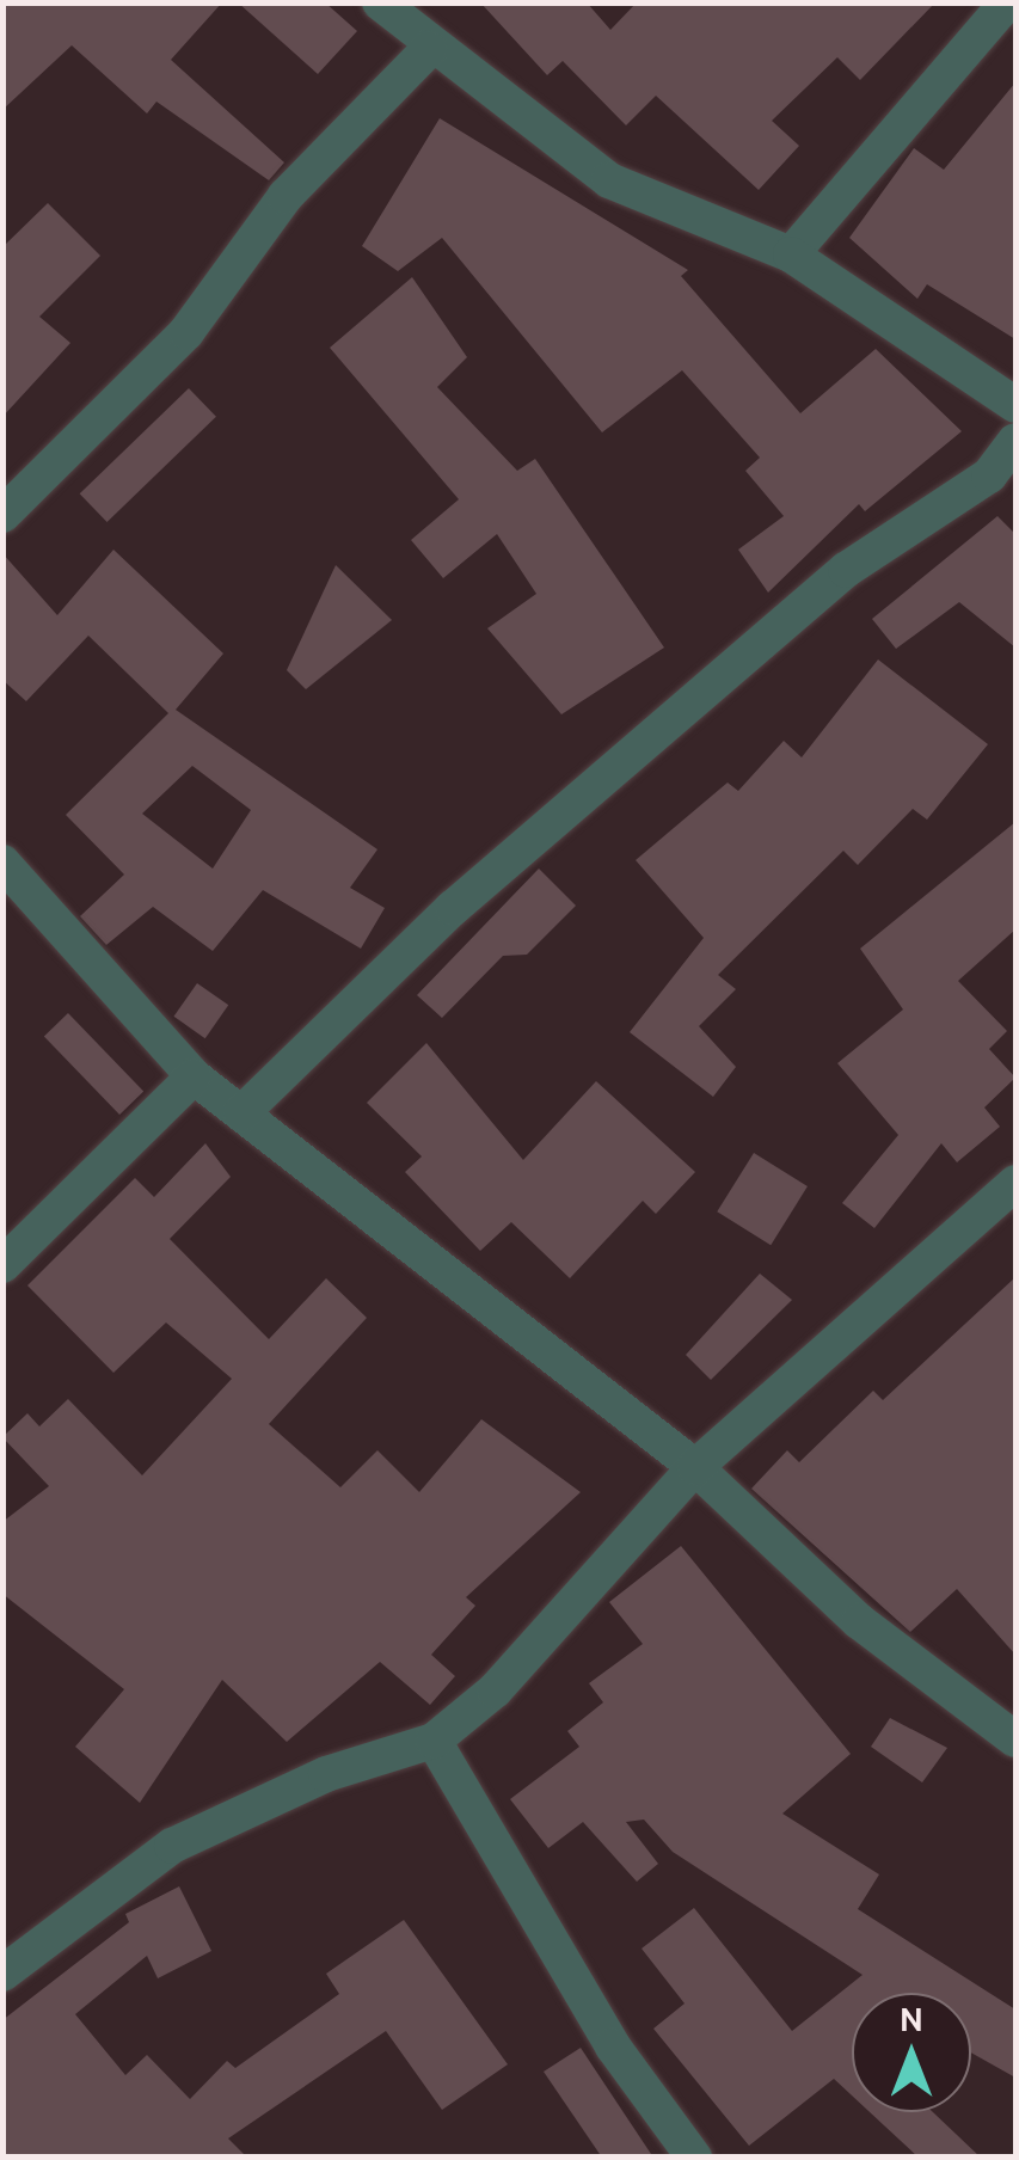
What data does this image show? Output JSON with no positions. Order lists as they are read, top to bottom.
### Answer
{
  "north": "top"
}
